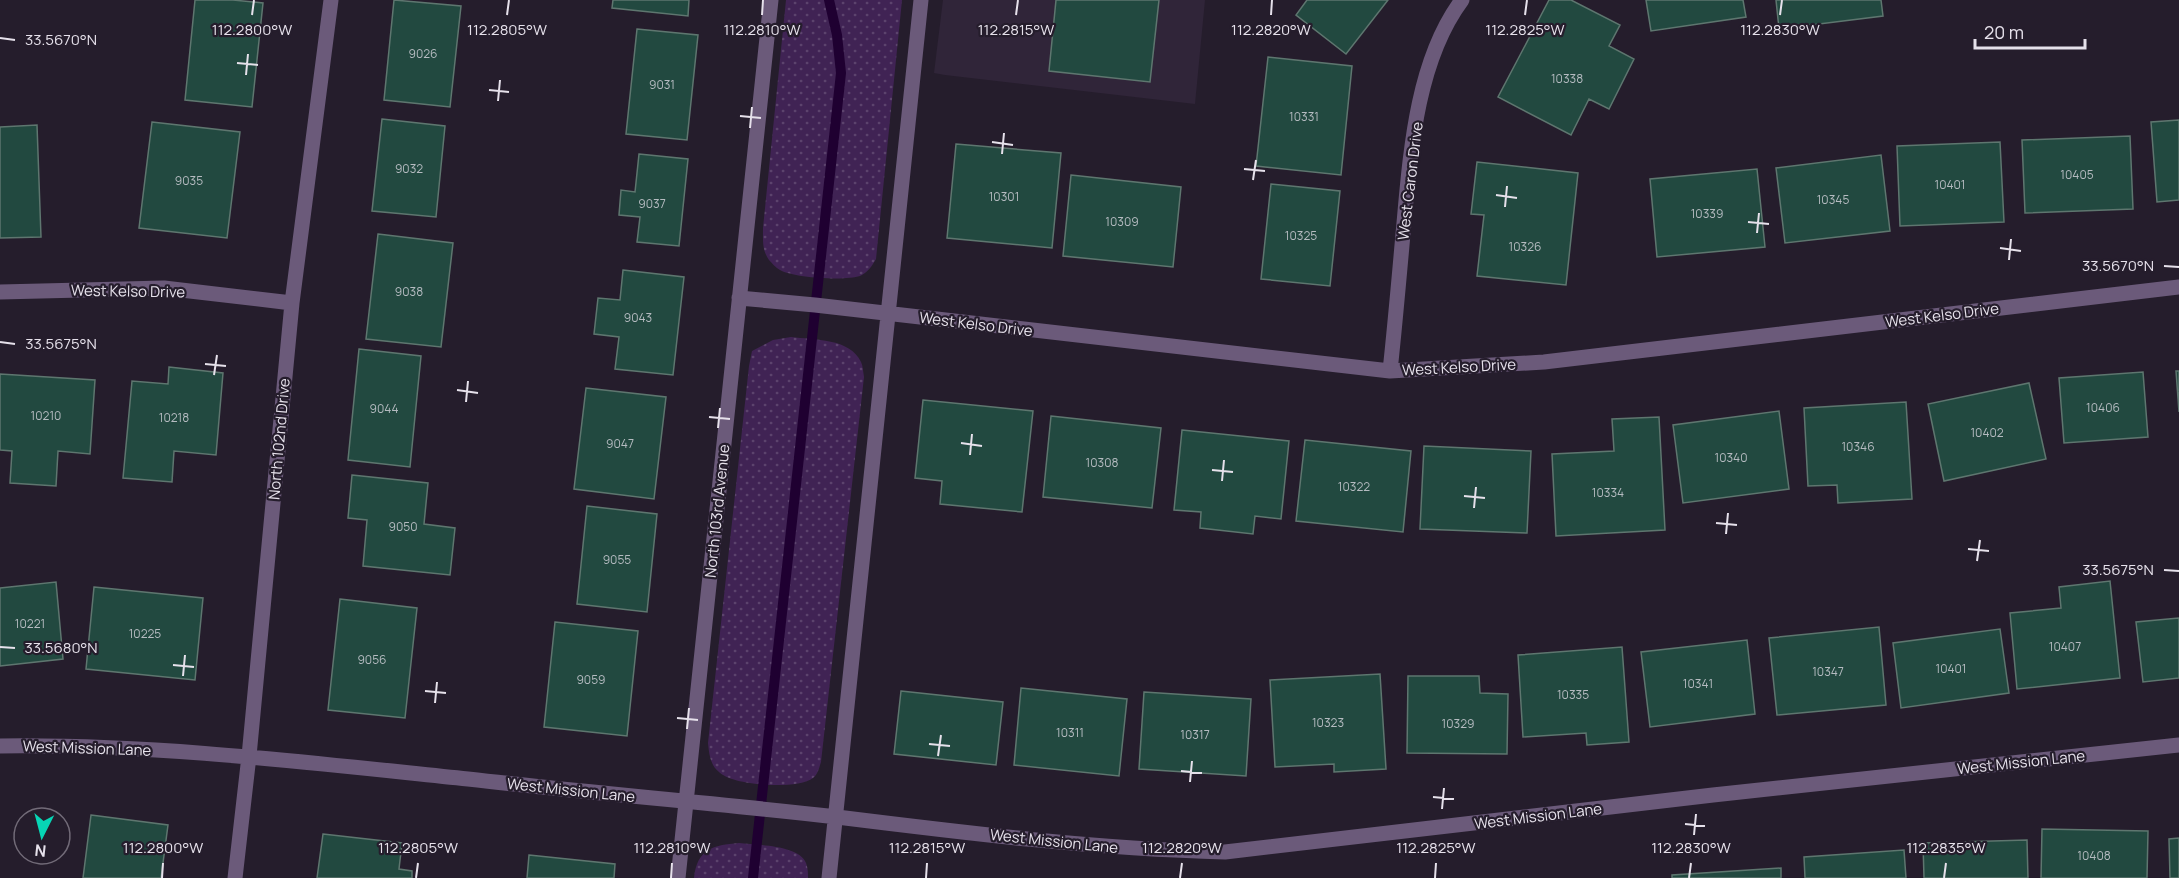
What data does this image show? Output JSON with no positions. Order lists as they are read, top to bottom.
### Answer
{
  "streets": {
    "street": [
      "West Caron Drive",
      "West Kelso Drive",
      "North 102nd Drive",
      "North 103rd Avenue",
      "West Mission Lane"
    ]
  },
  "crossings": [
    ["West Caron Drive", "West Kelso Drive"],
    ["West Kelso Drive", "North 102nd Drive"],
    ["West Kelso Drive", "North 103rd Avenue"],
    ["North 102nd Drive", "West Mission Lane"],
    ["North 103rd Avenue", "West Mission Lane"]
  ],
  "house_numbers": [
    "9026",
    "10338",
    "9031",
    "10331",
    "9032",
    "10405",
    "9035",
    "10401",
    "10301",
    "10345",
    "9037",
    "10339",
    "10309",
    "10325",
    "10326",
    "9038",
    "9043",
    "10406",
    "9044",
    "10210",
    "10218",
    "10402",
    "9047",
    "10346",
    "10340",
    "10308",
    "10322",
    "10334",
    "9050",
    "9055",
    "10221",
    "10225",
    "10407",
    "9056",
    "10401",
    "10347",
    "9059",
    "10341",
    "10335",
    "10323",
    "10329",
    "10311",
    "10317",
    "10408"
  ],
  "scale_bar": "20 m",
  "north": "bottom",
  "coordinates": [
    "112.2800°W",
    "112.2805°W",
    "112.2810°W",
    "112.2815°W",
    "112.2820°W",
    "112.2825°W",
    "112.2830°W",
    "33.5670°N",
    "33.5675°N",
    "33.5680°N",
    "112.2835°W"
  ]
}
